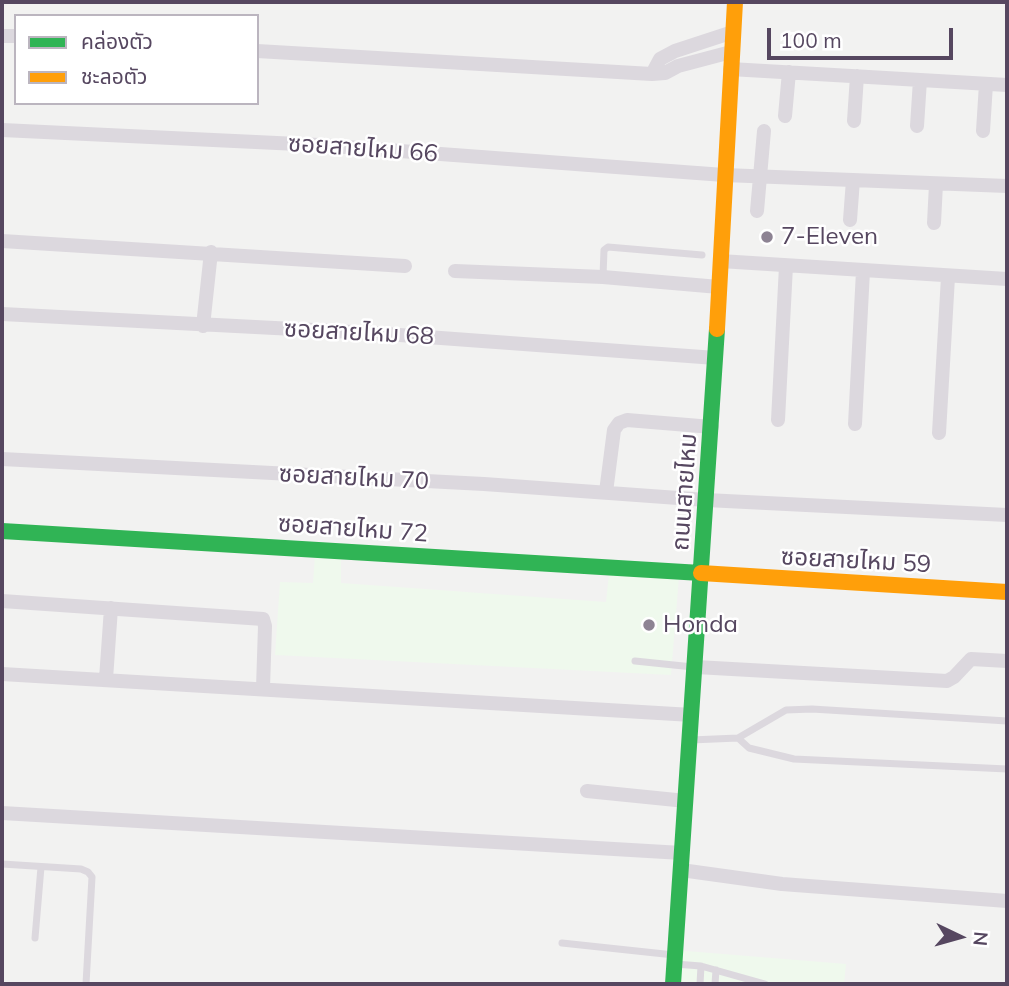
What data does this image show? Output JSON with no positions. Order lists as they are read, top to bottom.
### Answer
{
  "streets": {
    "street": [
      "ซอยสายไหม 66",
      "ซอยสายไหม 68",
      "ซอยสายไหม 70",
      "ถนนสายไหม",
      "ซอยสายไหม 72",
      "ซอยสายไหม 59"
    ]
  },
  "crossings": [
    ["ซอยสายไหม 66", "ถนนสายไหม"],
    ["ซอยสายไหม 68", "ถนนสายไหม"],
    ["ซอยสายไหม 70", "ถนนสายไหม"],
    ["ถนนสายไหม", "ซอยสายไหม 72"],
    ["ถนนสายไหม", "ซอยสายไหม 59"],
    ["ซอยสายไหม 72", "ซอยสายไหม 59"]
  ],
  "places": ["7-Eleven", "Honda"],
  "legend": ["คล่องตัว", "ชะลอตัว"],
  "scale_bar": "100 m",
  "north": "right"
}
